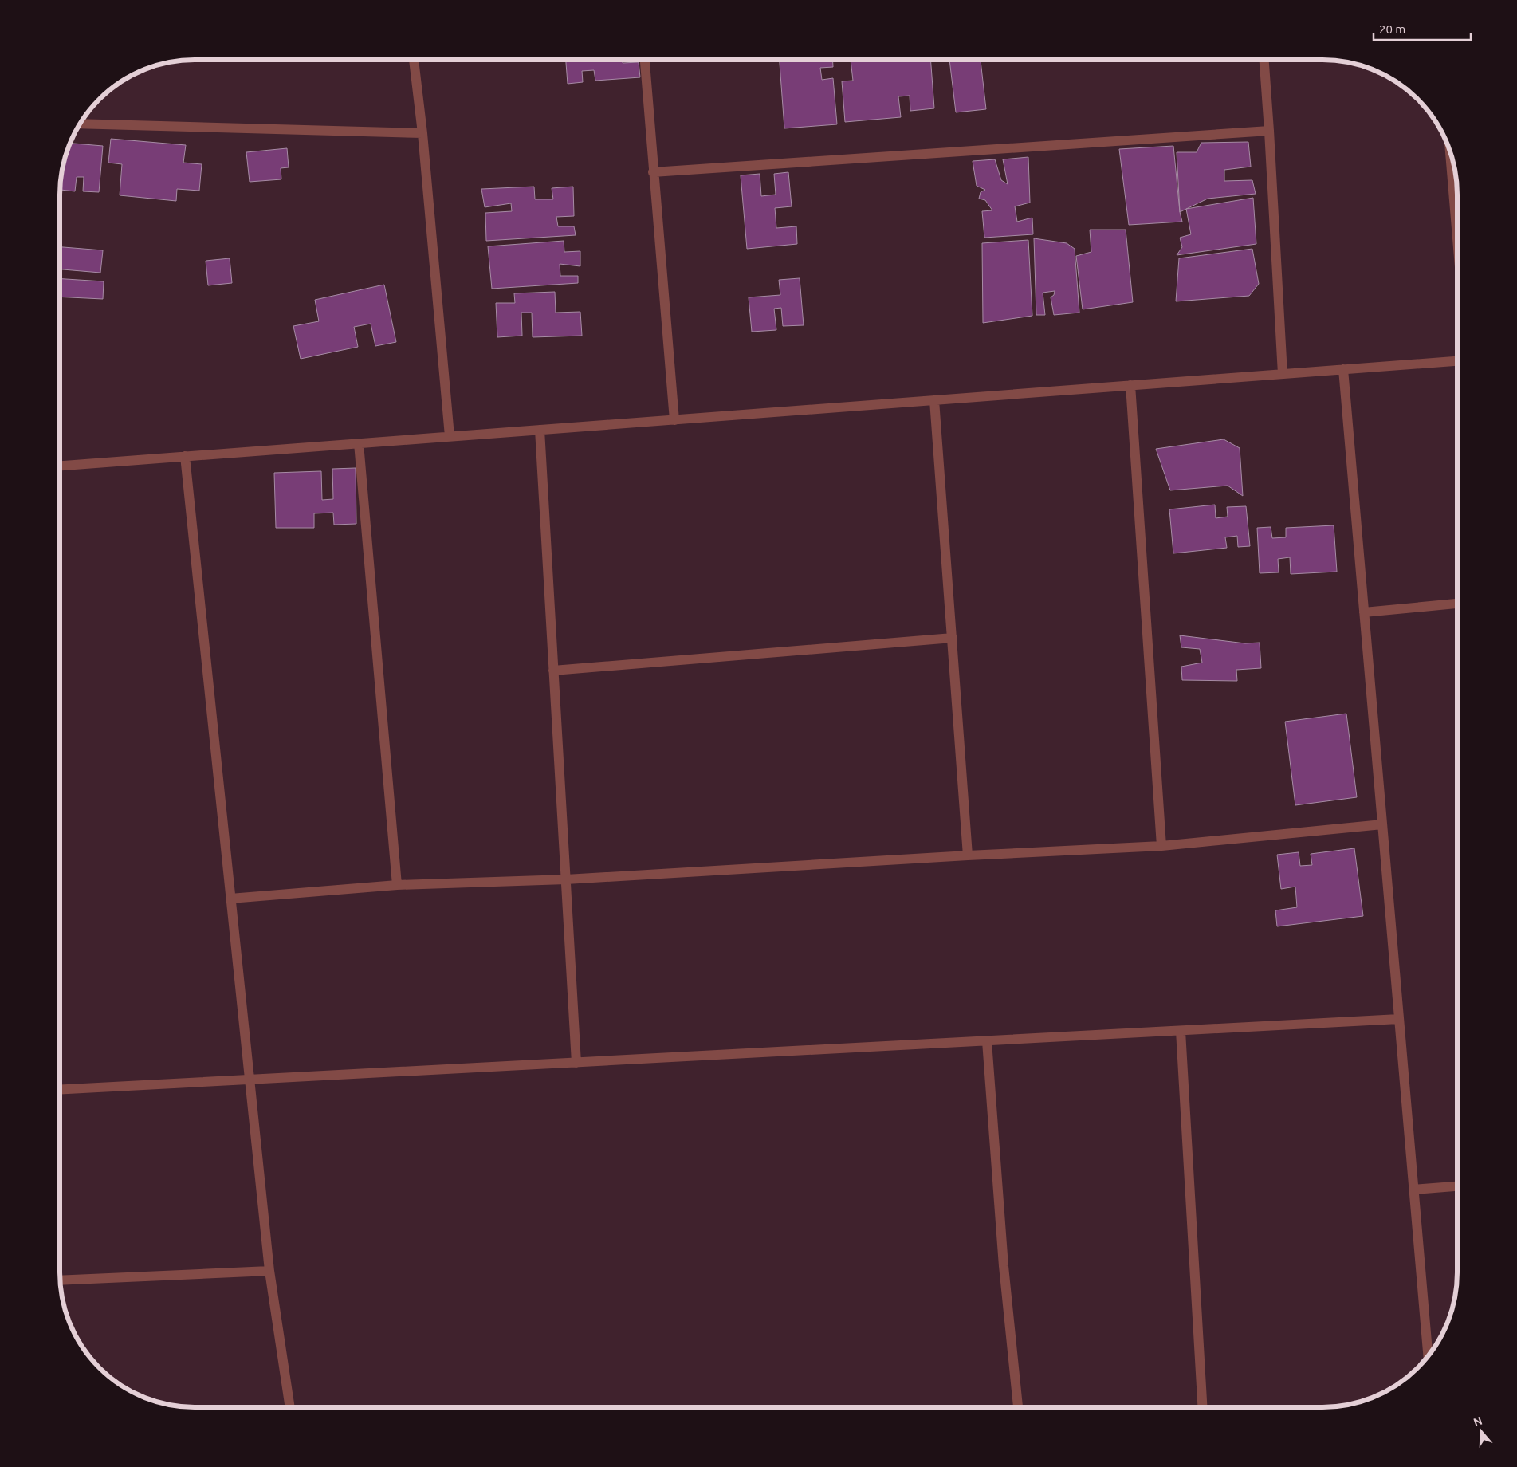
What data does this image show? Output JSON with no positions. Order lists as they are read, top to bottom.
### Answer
{
  "scale_bar": "20 m",
  "north": "top"
}
